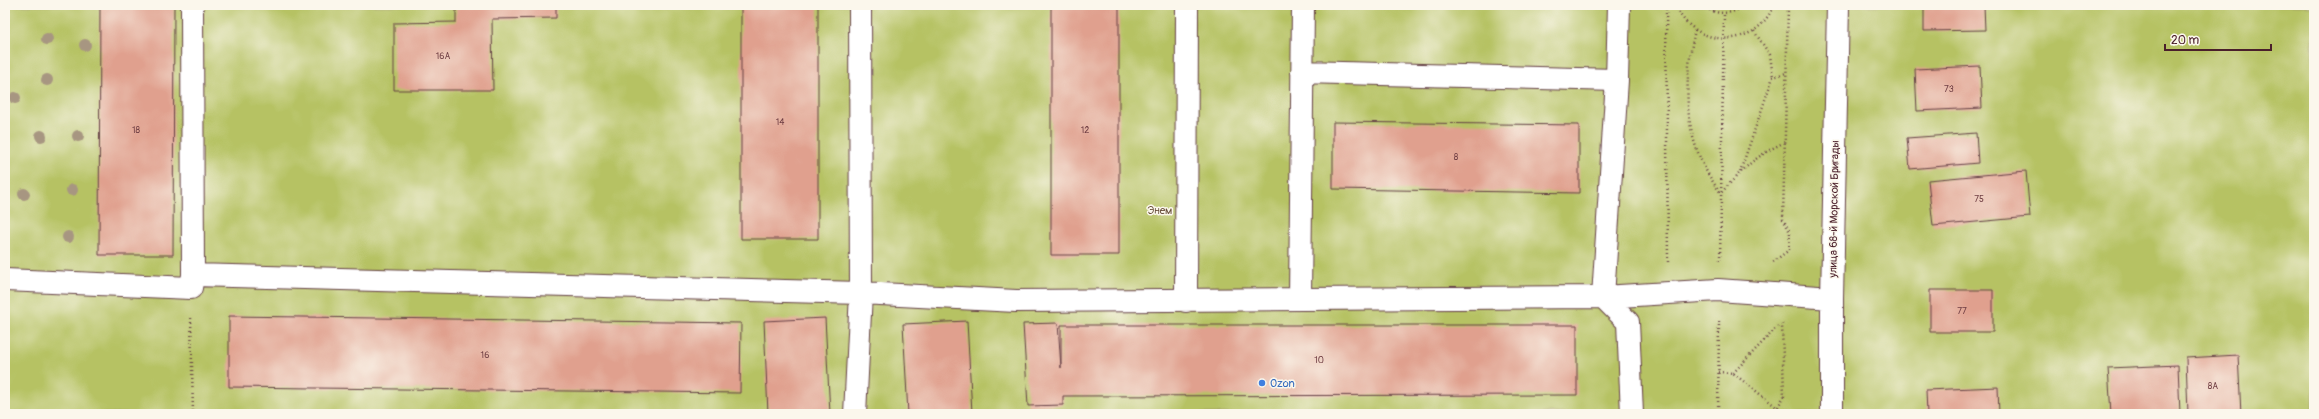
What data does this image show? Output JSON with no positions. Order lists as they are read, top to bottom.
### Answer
{
  "streets": {
    "street": ["улица 68-й Морской Бригады"]
  },
  "parks": ["Энем"],
  "places": ["Ozon"],
  "house_numbers": [
    "16А",
    "73",
    "14",
    "18",
    "12",
    "8",
    "75",
    "77",
    "16",
    "10",
    "8А"
  ],
  "scale_bar": "20 m"
}
